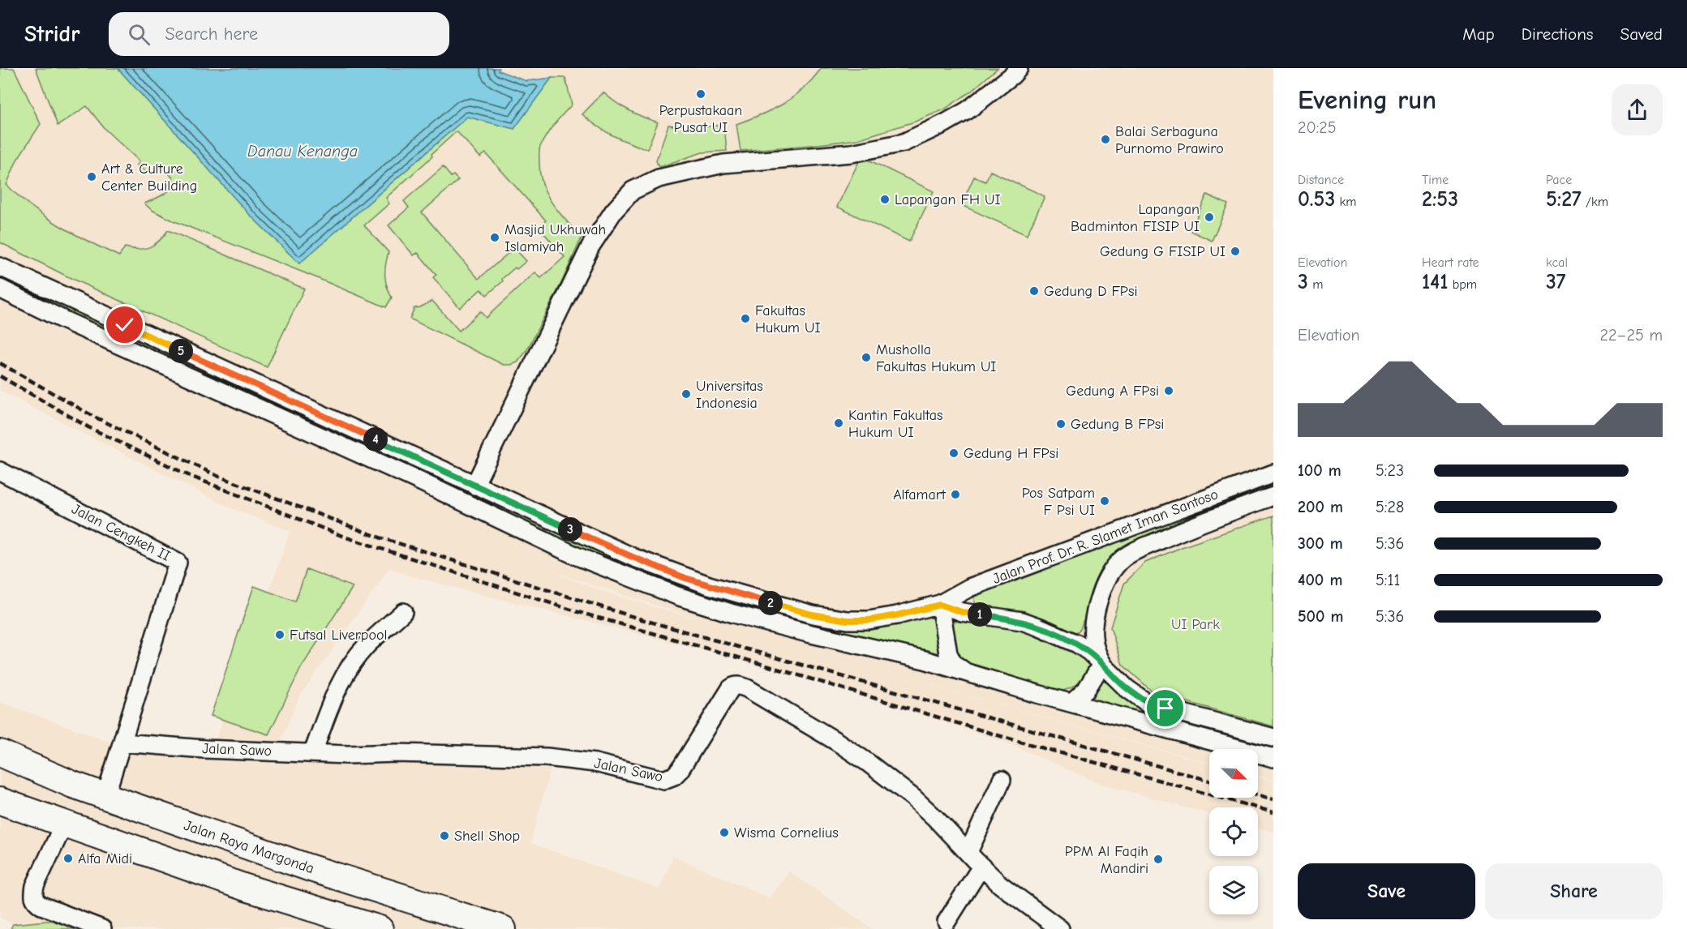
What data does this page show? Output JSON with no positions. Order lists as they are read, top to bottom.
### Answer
{
  "streets": {
    "main road": ["Jalan Raya Margonda"],
    "street": ["Jalan Cengkeh II", "Jalan Prof. Dr. R. Slamet Iman Santoso", "Jalan Sawo"]
  },
  "crossings": [
    ["Jalan Cengkeh II", "Jalan Sawo"]
  ],
  "water": ["Danau Kenanga"],
  "parks": ["UI Park"],
  "places": [
    "Perpustakaan Pusat UI",
    "Balai Serbaguna Purnomo Prawiro",
    "Art & Culture Center Building",
    "Lapangan FH UI",
    "Lapangan Badminton FISIP UI",
    "Masjid Ukhuwah Islamiyah",
    "Gedung G FISIP UI",
    "Gedung D FPsi",
    "Fakultas Hukum UI",
    "Musholla Fakultas Hukum UI",
    "Gedung A FPsi",
    "Universitas Indonesia",
    "Kantin Fakultas Hukum UI",
    "Gedung B FPsi",
    "Gedung H FPsi",
    "Alfamart",
    "Pos Satpam F Psi UI",
    "Futsal Liverpool",
    "Wisma Cornelius",
    "Shell Shop",
    "Alfa Midi",
    "PPM Al Faqih Mandiri"
  ],
  "north": "bottom right",
  "page": {
    "header": "Stridr",
    "search": "Search here",
    "nav": ["Map", "Directions", "Saved"],
    "heading": ["Evening run", "20:25"],
    "stats": [
      ["Distance", "0.53 km"],
      ["Time", "2:53"],
      ["Pace", "5:27 /km"],
      ["Elevation", "3 m"],
      ["Heart rate", "141 bpm"],
      ["kcal", "37"]
    ],
    "chart": ["Elevation", "22–25 m"],
    "pins": [
      "5",
      "4",
      "3",
      "2",
      "1"
    ],
    "list": [
      {
        "name": "100 m",
        "note": "5:23"
      },
      {
        "name": "200 m",
        "note": "5:28"
      },
      {
        "name": "300 m",
        "note": "5:36"
      },
      {
        "name": "400 m",
        "note": "5:11"
      },
      {
        "name": "500 m",
        "note": "5:36"
      }
    ],
    "buttons": ["Save", "Share"]
  }
}
